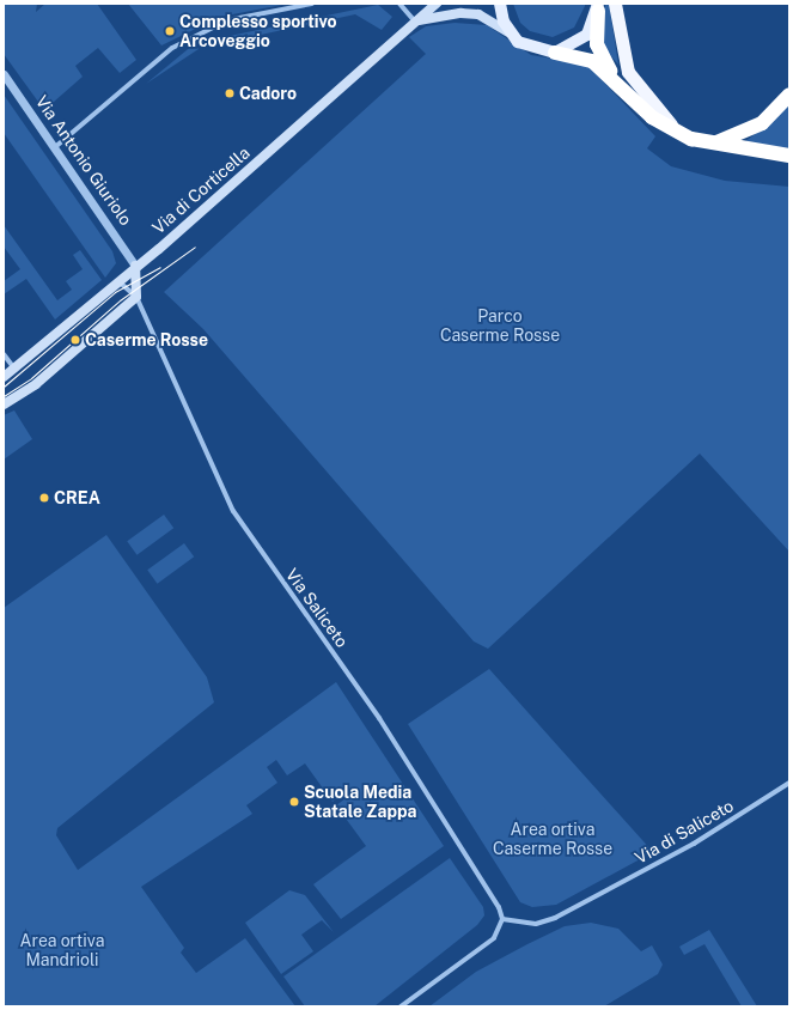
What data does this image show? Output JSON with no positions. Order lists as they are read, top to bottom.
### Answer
{
  "streets": {
    "main road": ["Via di Corticella"],
    "street": ["Via Antonio Giuriolo", "Via Saliceto", "Via di Saliceto"]
  },
  "crossings": [
    ["Via Antonio Giuriolo", "Via di Corticella"],
    ["Via Saliceto", "Via di Saliceto"]
  ],
  "parks": ["Parco Caserme Rosse", "Area ortiva Caserme Rosse", "Area ortiva Mandrioli"],
  "places": [
    "Complesso sportivo Arcoveggio",
    "Cadoro",
    "Caserme Rosse",
    "CREA",
    "Scuola Media Statale Zappa"
  ]
}
